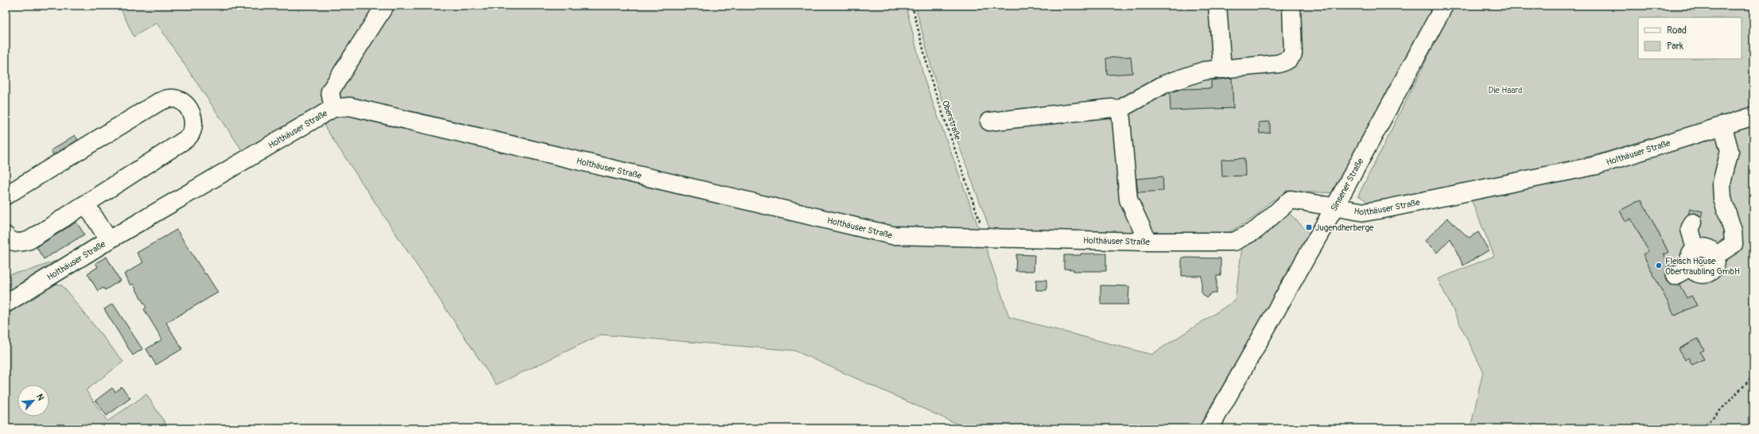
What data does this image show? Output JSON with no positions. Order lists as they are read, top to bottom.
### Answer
{
  "streets": {
    "street": ["Holthäuser Straße", "Sinsener Straße"],
    "path": ["Oberstraße"]
  },
  "crossings": [
    ["Oberstraße", "Holthäuser Straße"],
    ["Holthäuser Straße", "Sinsener Straße"]
  ],
  "parks": ["Die Haard"],
  "places": {
    "transit": ["Jugendherberge"],
    "other": ["Fleisch House Obertraubling GmbH"]
  },
  "legend": ["Road", "Park"],
  "north": "top right"
}
